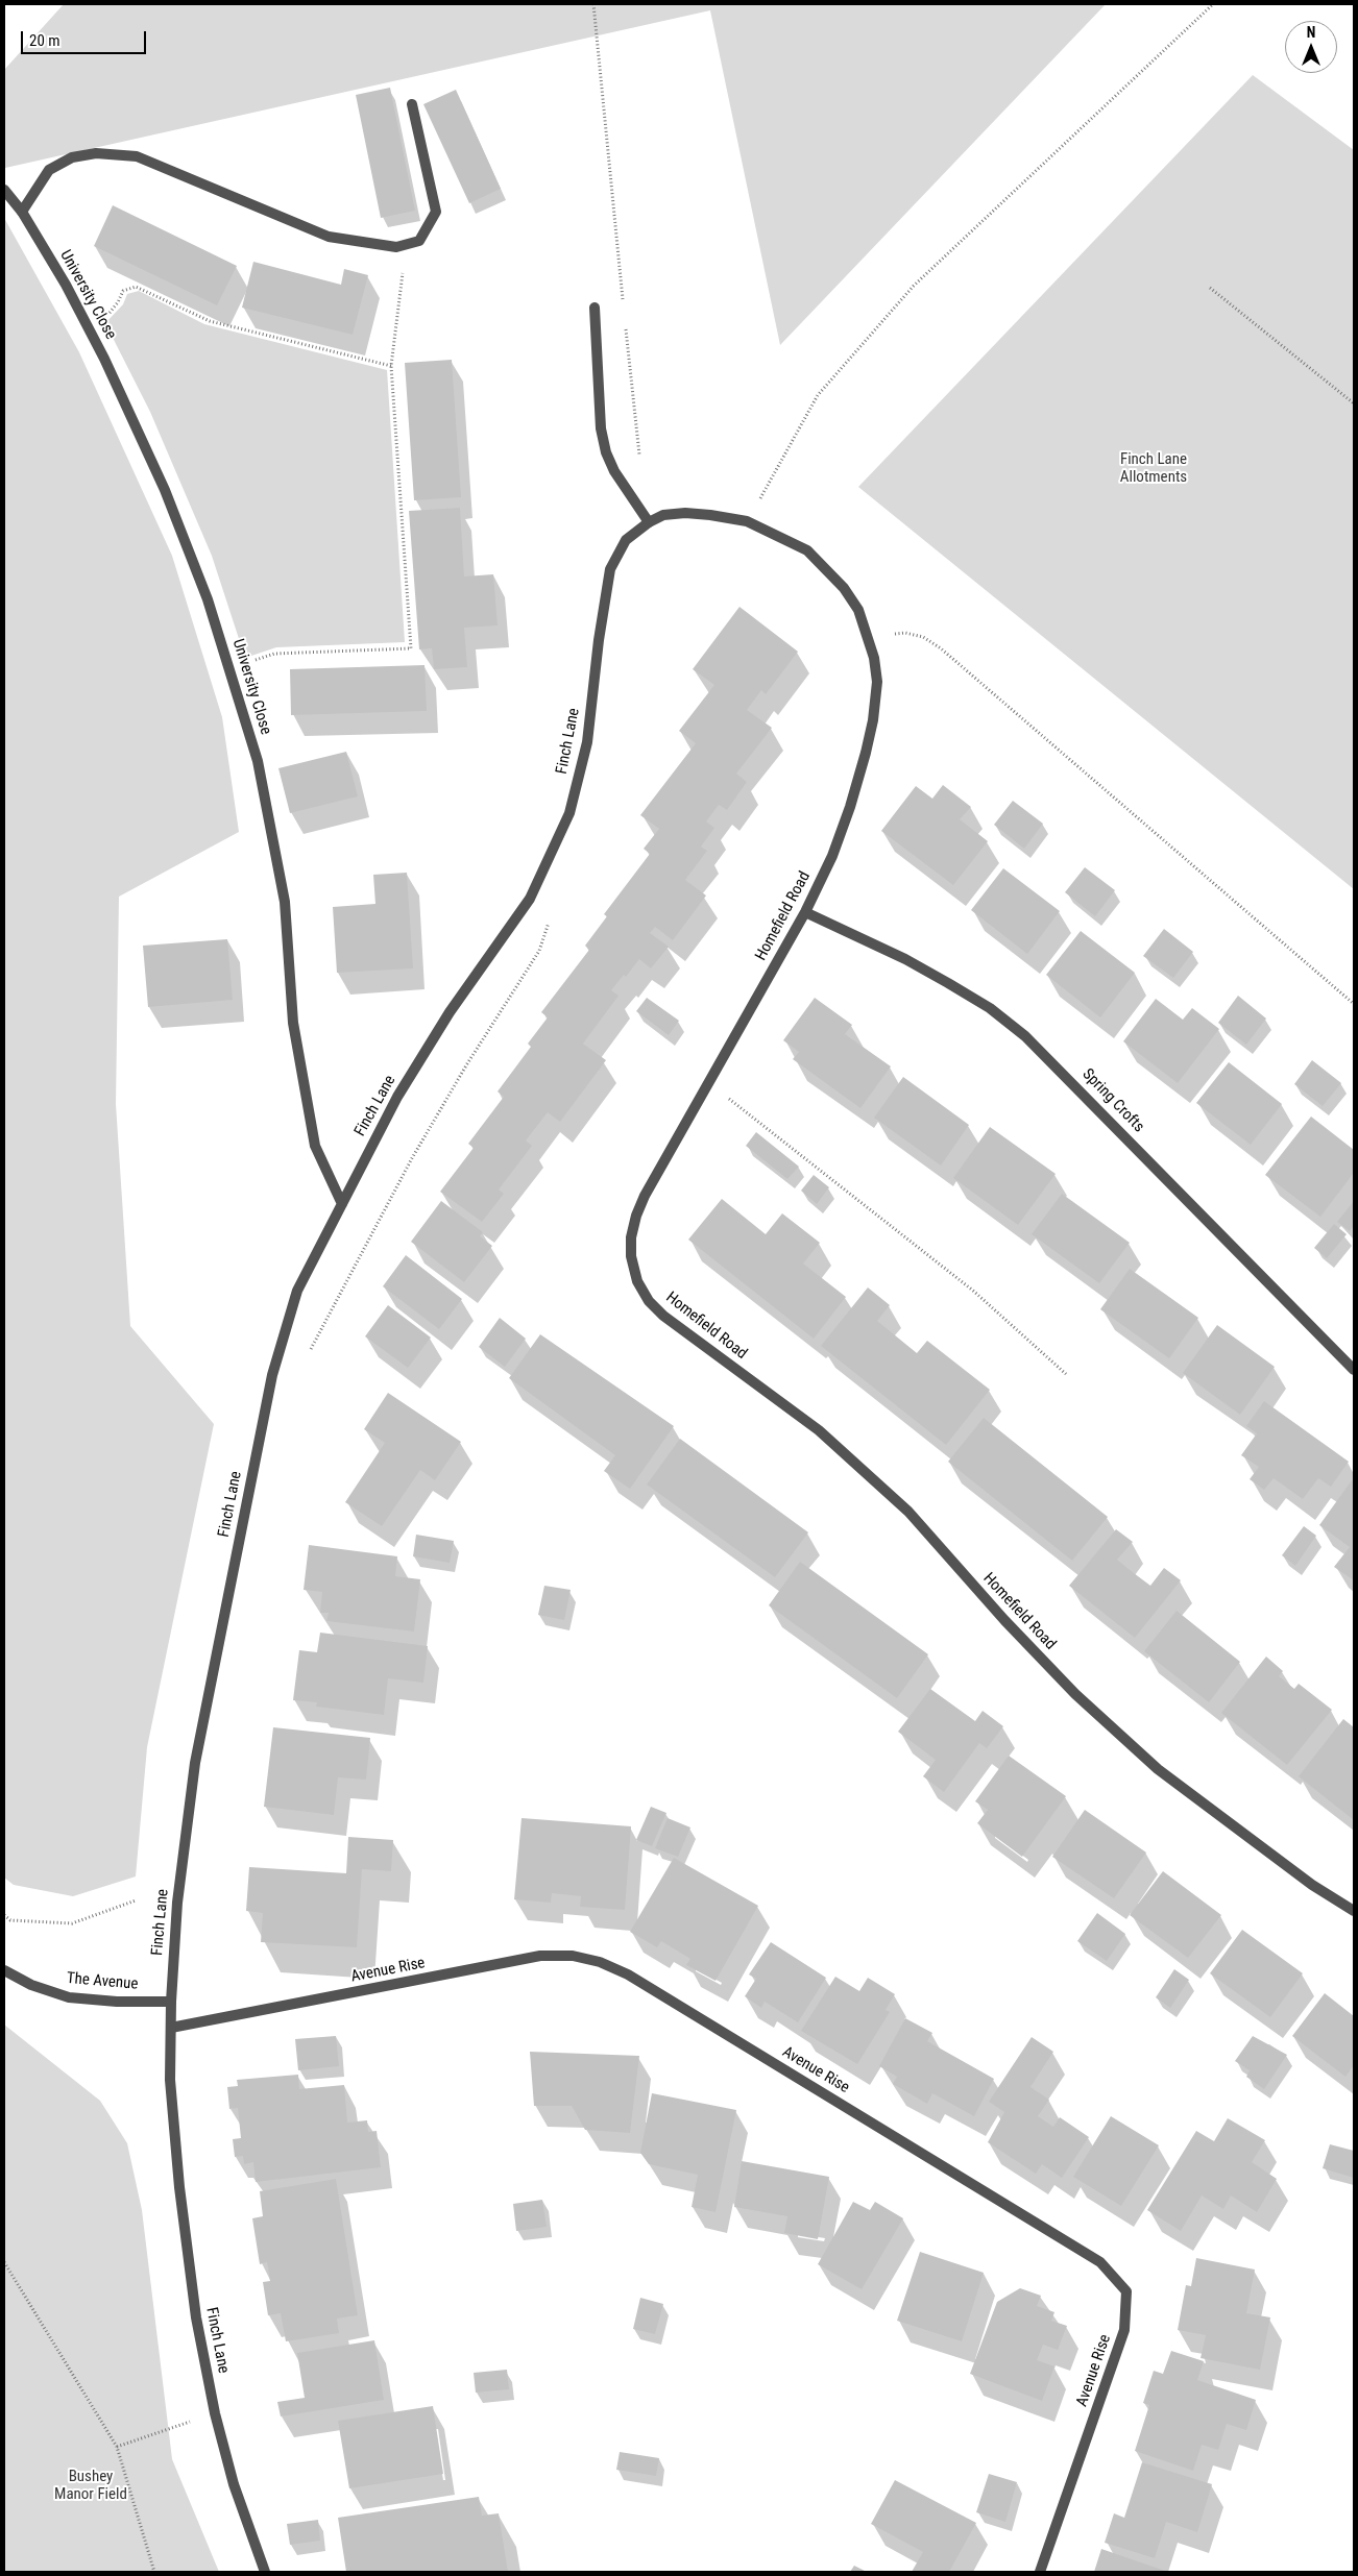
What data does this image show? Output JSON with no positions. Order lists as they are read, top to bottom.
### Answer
{
  "streets": {
    "street": [
      "University Close",
      "Finch Lane",
      "Homefield Road",
      "Spring Crofts",
      "Avenue Rise",
      "The Avenue"
    ]
  },
  "crossings": [
    ["University Close", "Finch Lane"],
    ["Finch Lane", "Homefield Road"],
    ["Finch Lane", "Avenue Rise"],
    ["Finch Lane", "The Avenue"],
    ["Homefield Road", "Spring Crofts"]
  ],
  "parks": ["Finch Lane Allotments", "Bushey Manor Field"],
  "scale_bar": "20 m",
  "north": "top"
}
